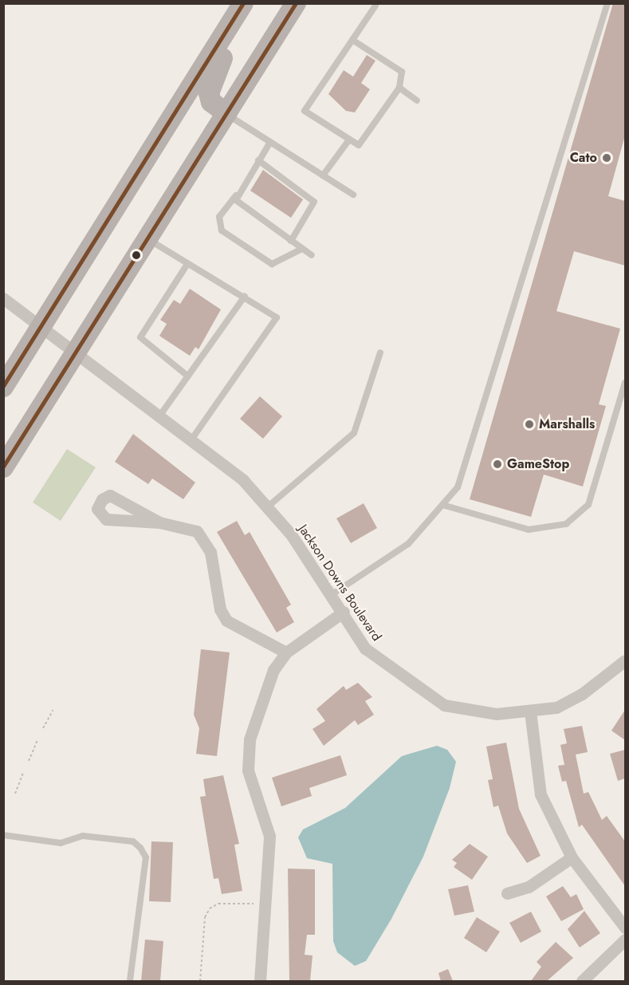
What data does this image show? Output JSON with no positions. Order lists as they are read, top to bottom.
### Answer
{
  "streets": {
    "street": ["Jackson Downs Boulevard"]
  },
  "places": ["Cato", "Marshalls", "GameStop"]
}
